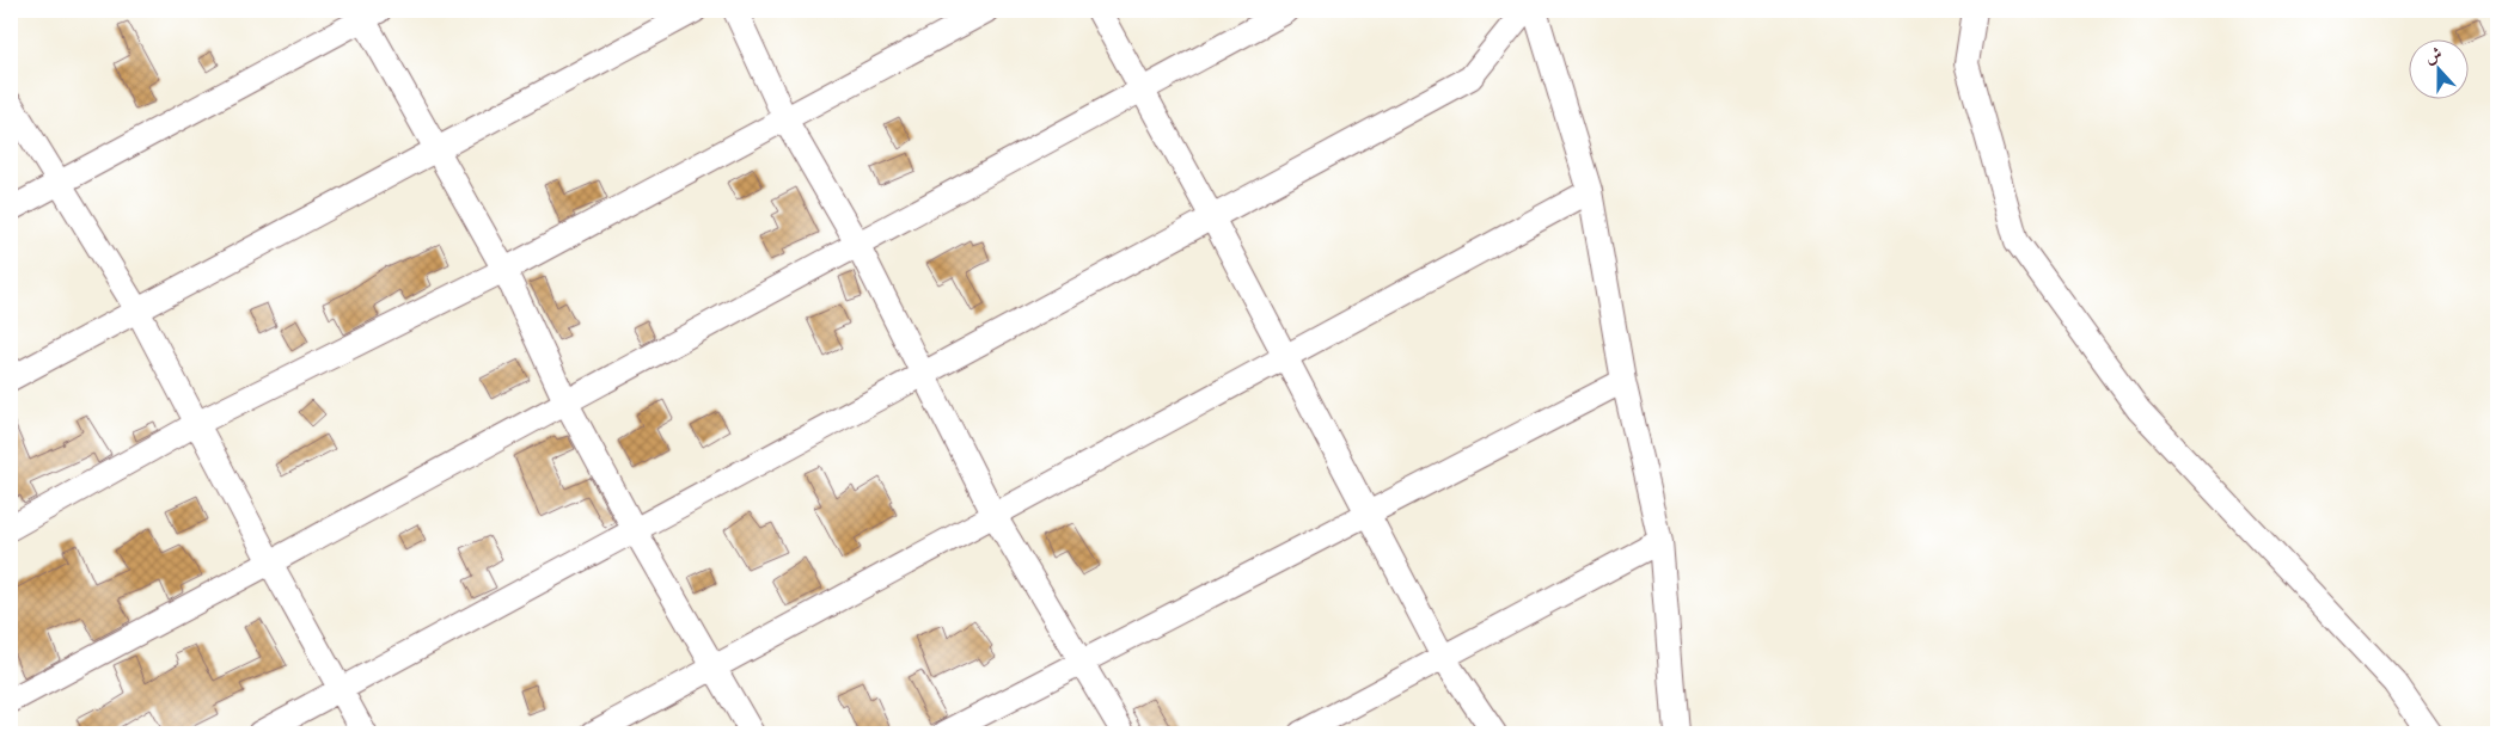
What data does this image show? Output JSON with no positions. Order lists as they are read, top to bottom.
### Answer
{
  "north": "top"
}
